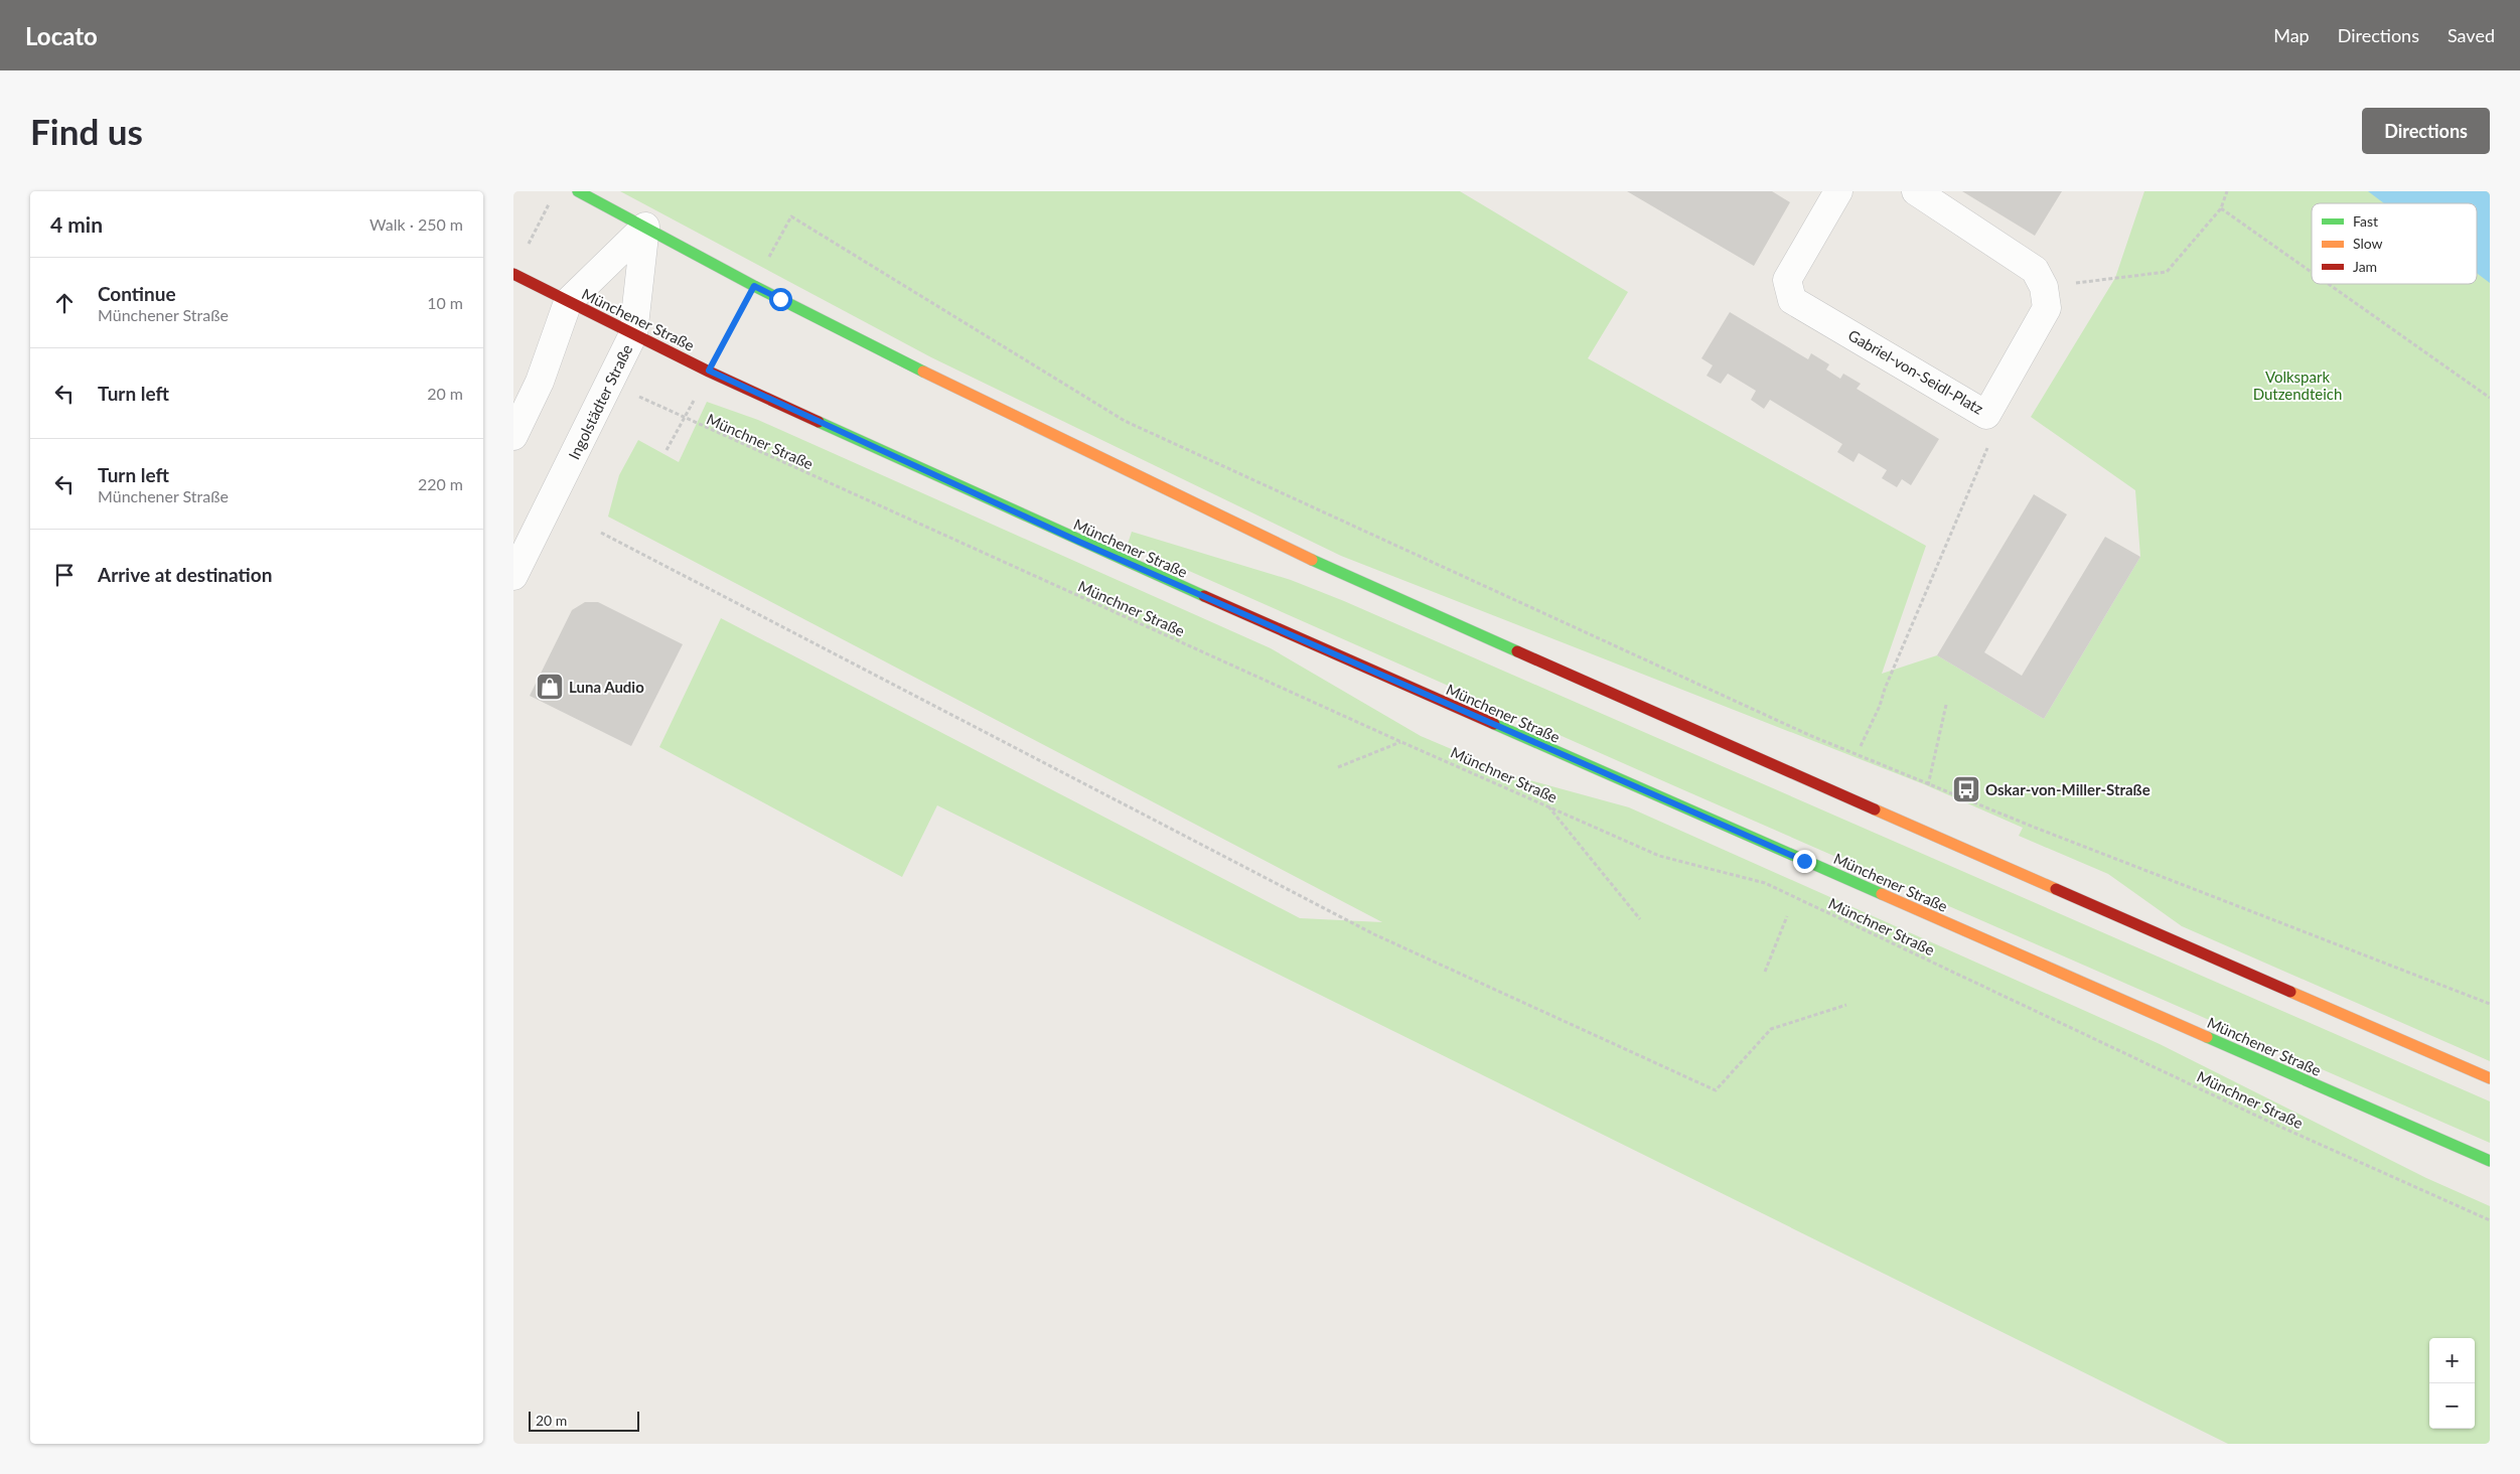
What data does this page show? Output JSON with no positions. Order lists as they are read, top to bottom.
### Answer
{
  "streets": {
    "main road": ["Münchener Straße"],
    "street": ["Gabriel-von-Seidl-Platz", "Ingolstädter Straße"],
    "path": ["Münchner Straße"]
  },
  "crossings": [
    ["Münchener Straße", "Ingolstädter Straße"],
    ["Ingolstädter Straße", "Münchner Straße"]
  ],
  "parks": ["Volkspark Dutzendteich"],
  "places": {
    "shop": ["Luna Audio"],
    "bus stop": ["Oskar-von-Miller-Straße"]
  },
  "legend": ["Fast", "Slow", "Jam"],
  "scale_bar": "20 m",
  "page": {
    "header": "Locato",
    "nav": ["Map", "Directions", "Saved"],
    "buttons": "Directions",
    "title": "Find us",
    "heading": ["4 min", "Walk · 250 m"],
    "list": [
      ["Continue", "Münchener Straße", "10 m"],
      ["Turn left", "20 m"],
      ["Turn left", "Münchener Straße", "220 m"],
      "Arrive at destination"
    ],
    "map_buttons": ["+", "−"],
    "scale": "20 m"
  }
}
